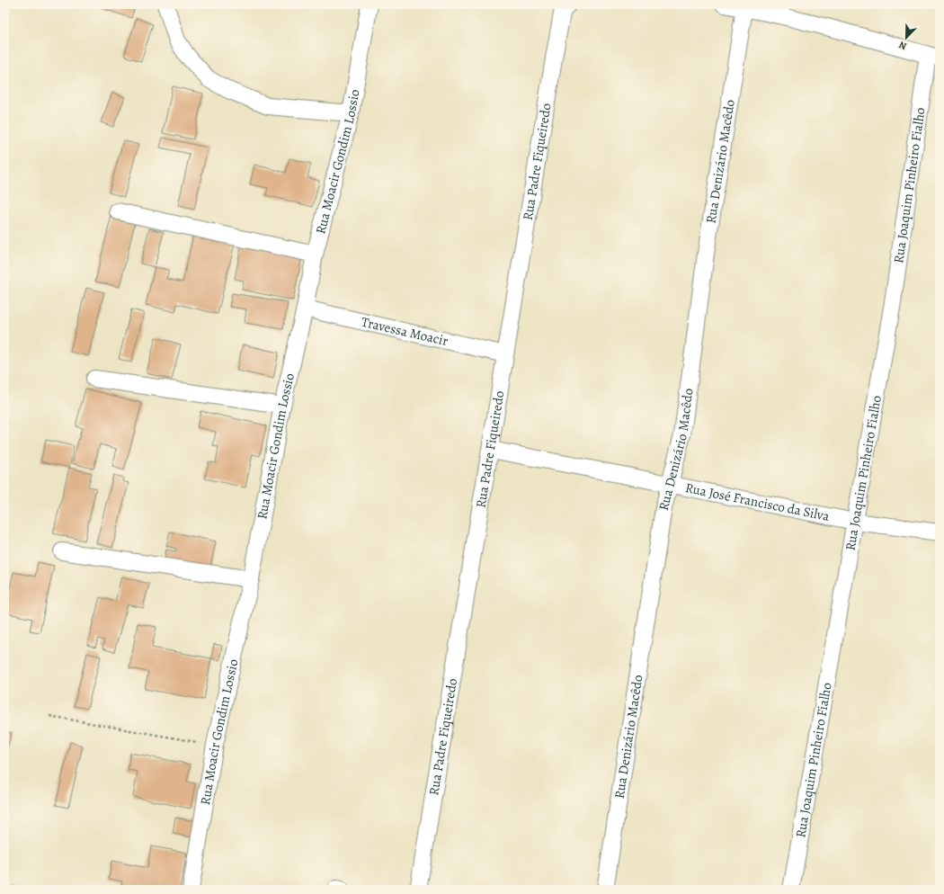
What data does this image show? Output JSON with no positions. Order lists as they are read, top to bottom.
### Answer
{
  "streets": {
    "street": [
      "Rua Moacir Gondim Lossio",
      "Rua Denizário Macêdo",
      "Rua Padre Fiqueiredo",
      "Rua Joaquim Pinheiro Fialho",
      "Travessa Moacir",
      "Rua José Francisco da Silva"
    ]
  },
  "crossings": [
    ["Rua Moacir Gondim Lossio", "Travessa Moacir"],
    ["Rua Denizário Macêdo", "Rua José Francisco da Silva"],
    ["Rua Padre Fiqueiredo", "Travessa Moacir"],
    ["Rua Padre Fiqueiredo", "Rua José Francisco da Silva"],
    ["Rua Joaquim Pinheiro Fialho", "Rua José Francisco da Silva"]
  ],
  "north": "bottom left"
}
